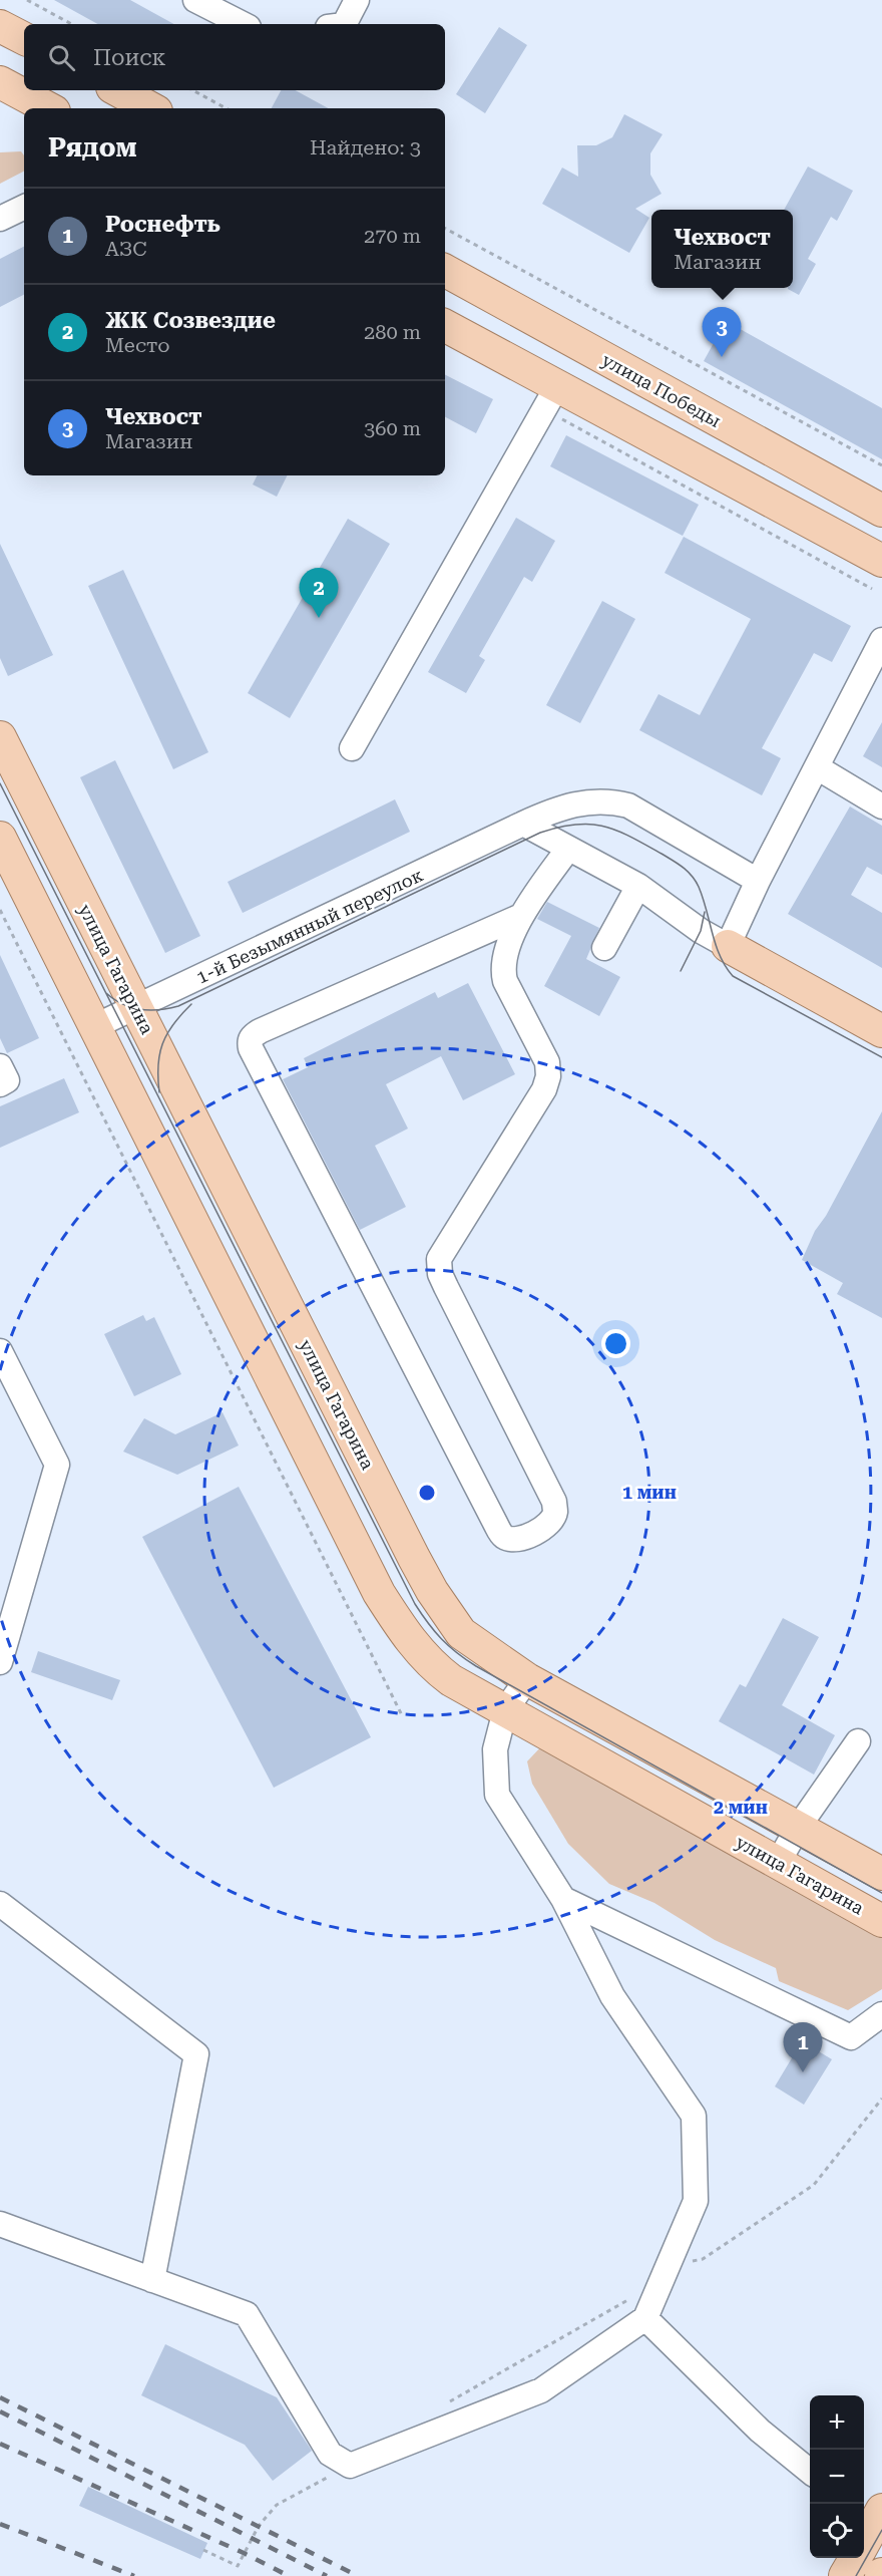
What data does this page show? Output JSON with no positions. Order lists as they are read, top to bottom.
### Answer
{
  "streets": {
    "main road": ["улица Победы", "улица Гагарина"],
    "street": ["1-й Безымянный переулок"]
  },
  "crossings": [
    ["1-й Безымянный переулок", "улица Гагарина"]
  ],
  "page": {
    "search": "Поиск",
    "heading": ["Рядом", "Найдено: 3"],
    "list": [
      {
        "mark": "1",
        "name": "Роснефть",
        "note": "АЗС",
        "value": "270 m"
      },
      {
        "mark": "2",
        "name": "ЖК Созвездие",
        "note": "Место",
        "value": "280 m"
      },
      {
        "mark": "3",
        "name": "Чехвост",
        "note": "Магазин",
        "value": "360 m"
      }
    ],
    "popup": ["Чехвост", "Магазин"],
    "pins": ["3", "2", "1"],
    "map_buttons": ["+", "−"]
  },
  "rings": ["1 мин", "2 мин"]
}
